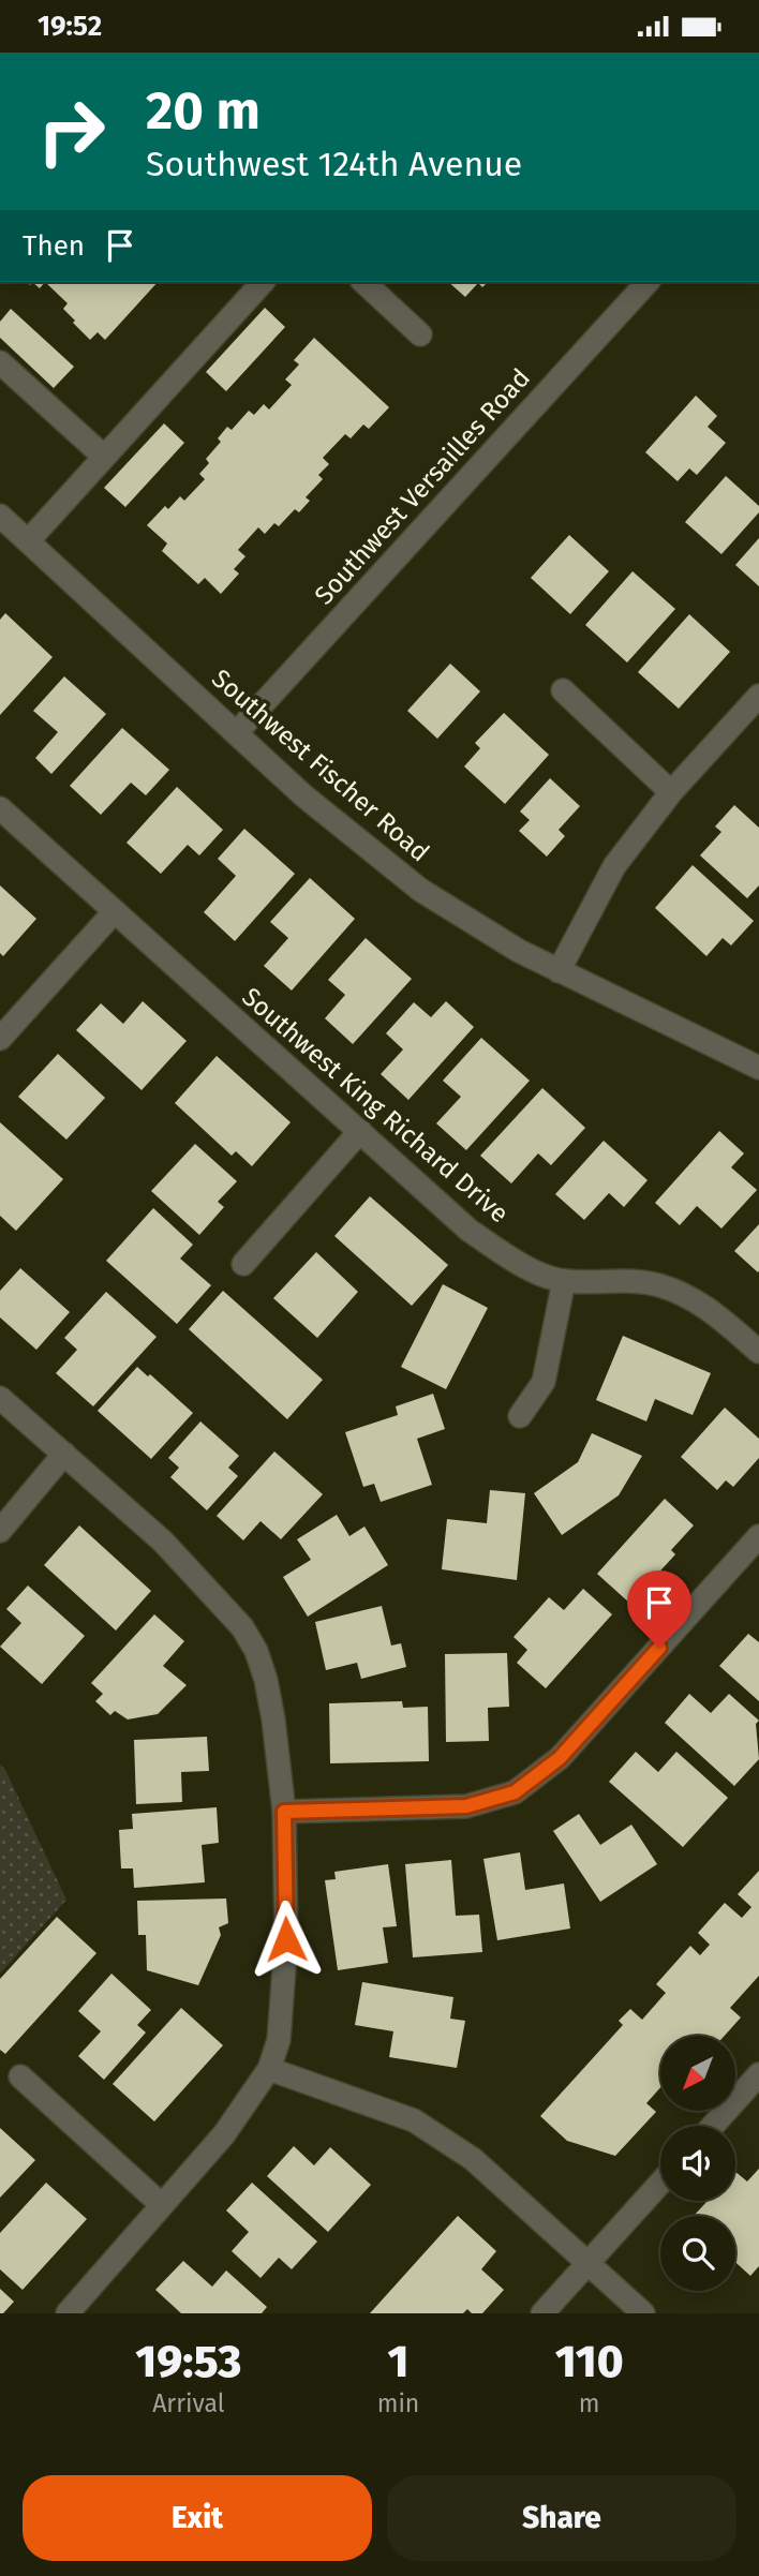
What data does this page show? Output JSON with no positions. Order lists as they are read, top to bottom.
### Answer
{
  "streets": {
    "street": ["Southwest Versailles Road", "Southwest Fischer Road", "Southwest King Richard Drive"]
  },
  "crossings": [
    ["Southwest Versailles Road", "Southwest Fischer Road"]
  ],
  "north": "bottom left",
  "page": {
    "status": "19:52",
    "turn": ["20 m", "Southwest 124th Avenue"],
    "then": "Then",
    "eta": [
      "19:53",
      "Arrival",
      "1",
      "min",
      "110",
      "m"
    ],
    "buttons": ["Exit", "Share"]
  }
}
